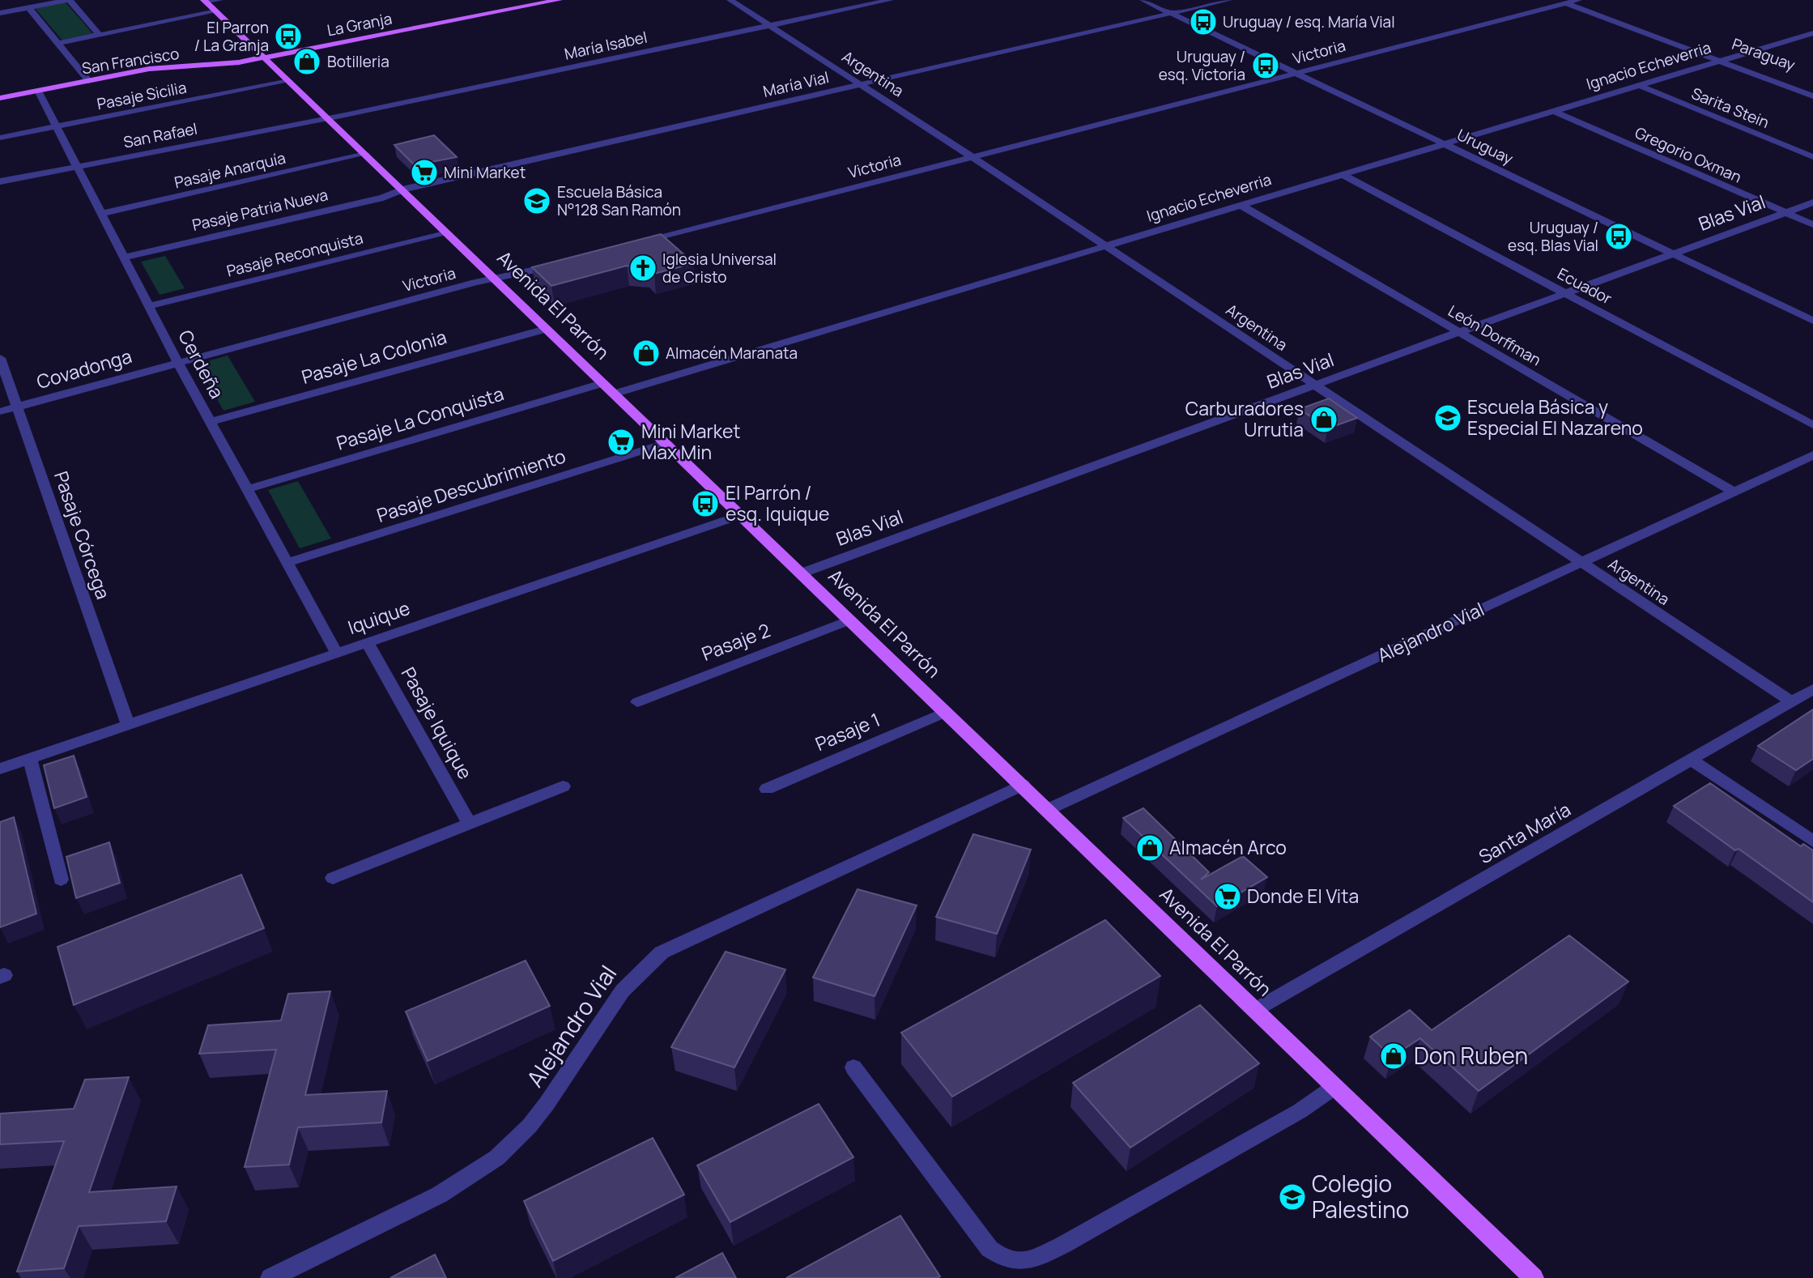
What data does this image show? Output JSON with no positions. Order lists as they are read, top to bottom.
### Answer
{
  "streets": {
    "main road": ["La Granja", "San Francisco", "Avenida El Parrón"],
    "street": [
      "María Isabel",
      "Victoria",
      "Paraguay",
      "Ignacio Echeverria",
      "Argentina",
      "María Vial",
      "Pasaje Sicilia",
      "Sarita Stein",
      "San Rafael",
      "Uruguay",
      "Gregorio Oxman",
      "Pasaje Anarquía",
      "Pasaje Patria Nueva",
      "Blas Vial",
      "Pasaje Reconquista",
      "Ecuador",
      "León Dorffman",
      "Pasaje La Colonia",
      "Cerdeña",
      "Covadonga",
      "Pasaje La Conquista",
      "Pasaje Descubrimiento",
      "Pasaje Córcega",
      "Iquique",
      "Alejandro Vial",
      "Pasaje 2",
      "Pasaje Iquique",
      "Pasaje 1",
      "Santa María"
    ]
  },
  "crossings": [
    ["La Granja", "San Francisco"],
    ["La Granja", "Avenida El Parrón"],
    ["María Isabel", "Argentina"],
    ["María Isabel", "San Rafael"],
    ["María Isabel", "Avenida El Parrón"],
    ["Victoria", "Paraguay"],
    ["Victoria", "Argentina"],
    ["Victoria", "Uruguay"],
    ["Victoria", "Avenida El Parrón"],
    ["Victoria", "Cerdeña"],
    ["Victoria", "Covadonga"],
    ["Paraguay", "Ignacio Echeverria"],
    ["San Francisco", "Avenida El Parrón"],
    ["San Francisco", "Cerdeña"],
    ["Ignacio Echeverria", "Argentina"],
    ["Ignacio Echeverria", "Sarita Stein"],
    ["Ignacio Echeverria", "Uruguay"],
    ["Ignacio Echeverria", "Gregorio Oxman"],
    ["Ignacio Echeverria", "Ecuador"],
    ["Ignacio Echeverria", "Avenida El Parrón"],
    ["Ignacio Echeverria", "León Dorffman"],
    ["Argentina", "María Vial"],
    ["Argentina", "Blas Vial"],
    ["Argentina", "Alejandro Vial"],
    ["Argentina", "Santa María"],
    ["María Vial", "Uruguay"],
    ["María Vial", "Pasaje Patria Nueva"],
    ["María Vial", "Avenida El Parrón"],
    ["Pasaje Sicilia", "Avenida El Parrón"],
    ["Pasaje Sicilia", "Cerdeña"],
    ["San Rafael", "Avenida El Parrón"],
    ["San Rafael", "Cerdeña"],
    ["Uruguay", "Blas Vial"],
    ["Gregorio Oxman", "Blas Vial"],
    ["Pasaje Anarquía", "Avenida El Parrón"],
    ["Pasaje Anarquía", "Cerdeña"],
    ["Pasaje Patria Nueva", "Avenida El Parrón"],
    ["Pasaje Patria Nueva", "Cerdeña"],
    ["Blas Vial", "Ecuador"],
    ["Blas Vial", "Avenida El Parrón"],
    ["Blas Vial", "León Dorffman"],
    ["Pasaje Reconquista", "Avenida El Parrón"],
    ["Pasaje Reconquista", "Cerdeña"],
    ["Avenida El Parrón", "Pasaje La Colonia"],
    ["Avenida El Parrón", "Pasaje La Conquista"],
    ["Avenida El Parrón", "Pasaje Descubrimiento"],
    ["Avenida El Parrón", "Iquique"],
    ["Avenida El Parrón", "Alejandro Vial"],
    ["Avenida El Parrón", "Pasaje 2"],
    ["Avenida El Parrón", "Pasaje 1"],
    ["Avenida El Parrón", "Santa María"],
    ["León Dorffman", "Alejandro Vial"],
    ["Pasaje La Colonia", "Cerdeña"],
    ["Cerdeña", "Covadonga"],
    ["Cerdeña", "Pasaje La Conquista"],
    ["Cerdeña", "Pasaje Descubrimiento"],
    ["Cerdeña", "Iquique"],
    ["Covadonga", "Pasaje Córcega"],
    ["Pasaje Córcega", "Iquique"],
    ["Iquique", "Pasaje Iquique"]
  ],
  "places": {
    "bus stop": [
      "Uruguay / esq. María Vial",
      "El Parron / La Granja",
      "Uruguay / esq. Victoria",
      "Uruguay / esq. Blas Vial",
      "El Parrón / esq. Iquique"
    ],
    "shop": [
      "Botilleria",
      "Almacén Maranata",
      "Carburadores Urrutia",
      "Almacén Arco",
      "Don Ruben"
    ],
    "supermarket": ["Mini Market", "Mini Market Max Min", "Donde El Vita"],
    "school or university": ["Escuela Básica N°128 San Ramón", "Escuela Básica y Especial El Nazareno", "Colegio Palestino"],
    "church": ["Iglesia Universal de Cristo"]
  }
}
